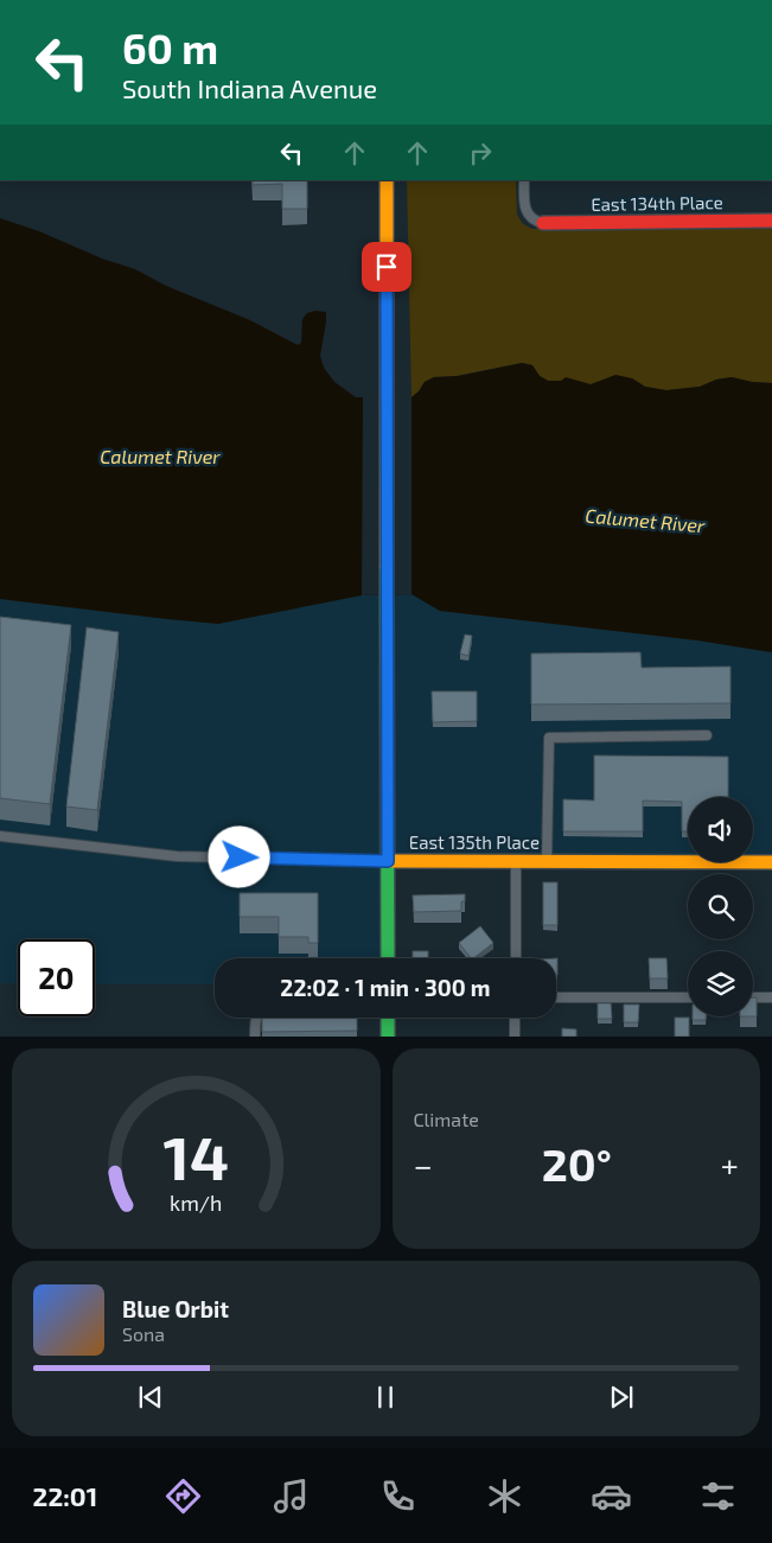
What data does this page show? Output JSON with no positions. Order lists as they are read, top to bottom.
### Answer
{
  "streets": {
    "main road": ["East 134th Place", "East 135th Place"]
  },
  "water": ["Calumet River"],
  "page": {
    "turn": ["60 m", "South Indiana Avenue"],
    "limit": "20",
    "trip": "22:02 · 1 min · 300 m",
    "tile": "Climate",
    "heat": ["−", "20°", "+"],
    "song": ["Blue Orbit", "Sona"],
    "tabs": "22:01",
    "gauge": ["14", "km/h"]
  }
}
